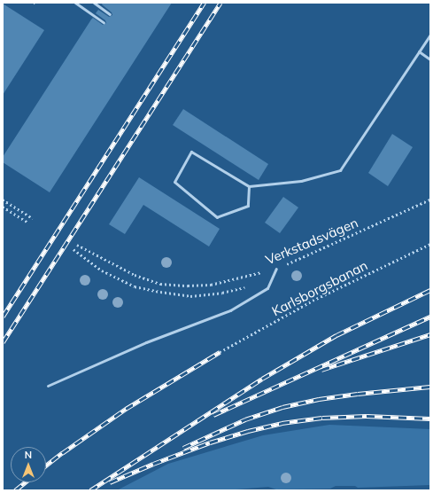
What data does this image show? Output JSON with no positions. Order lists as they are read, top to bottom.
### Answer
{
  "streets": {
    "path": ["Verkstadsvägen", "Karlsborgsbanan"]
  },
  "north": "top"
}
